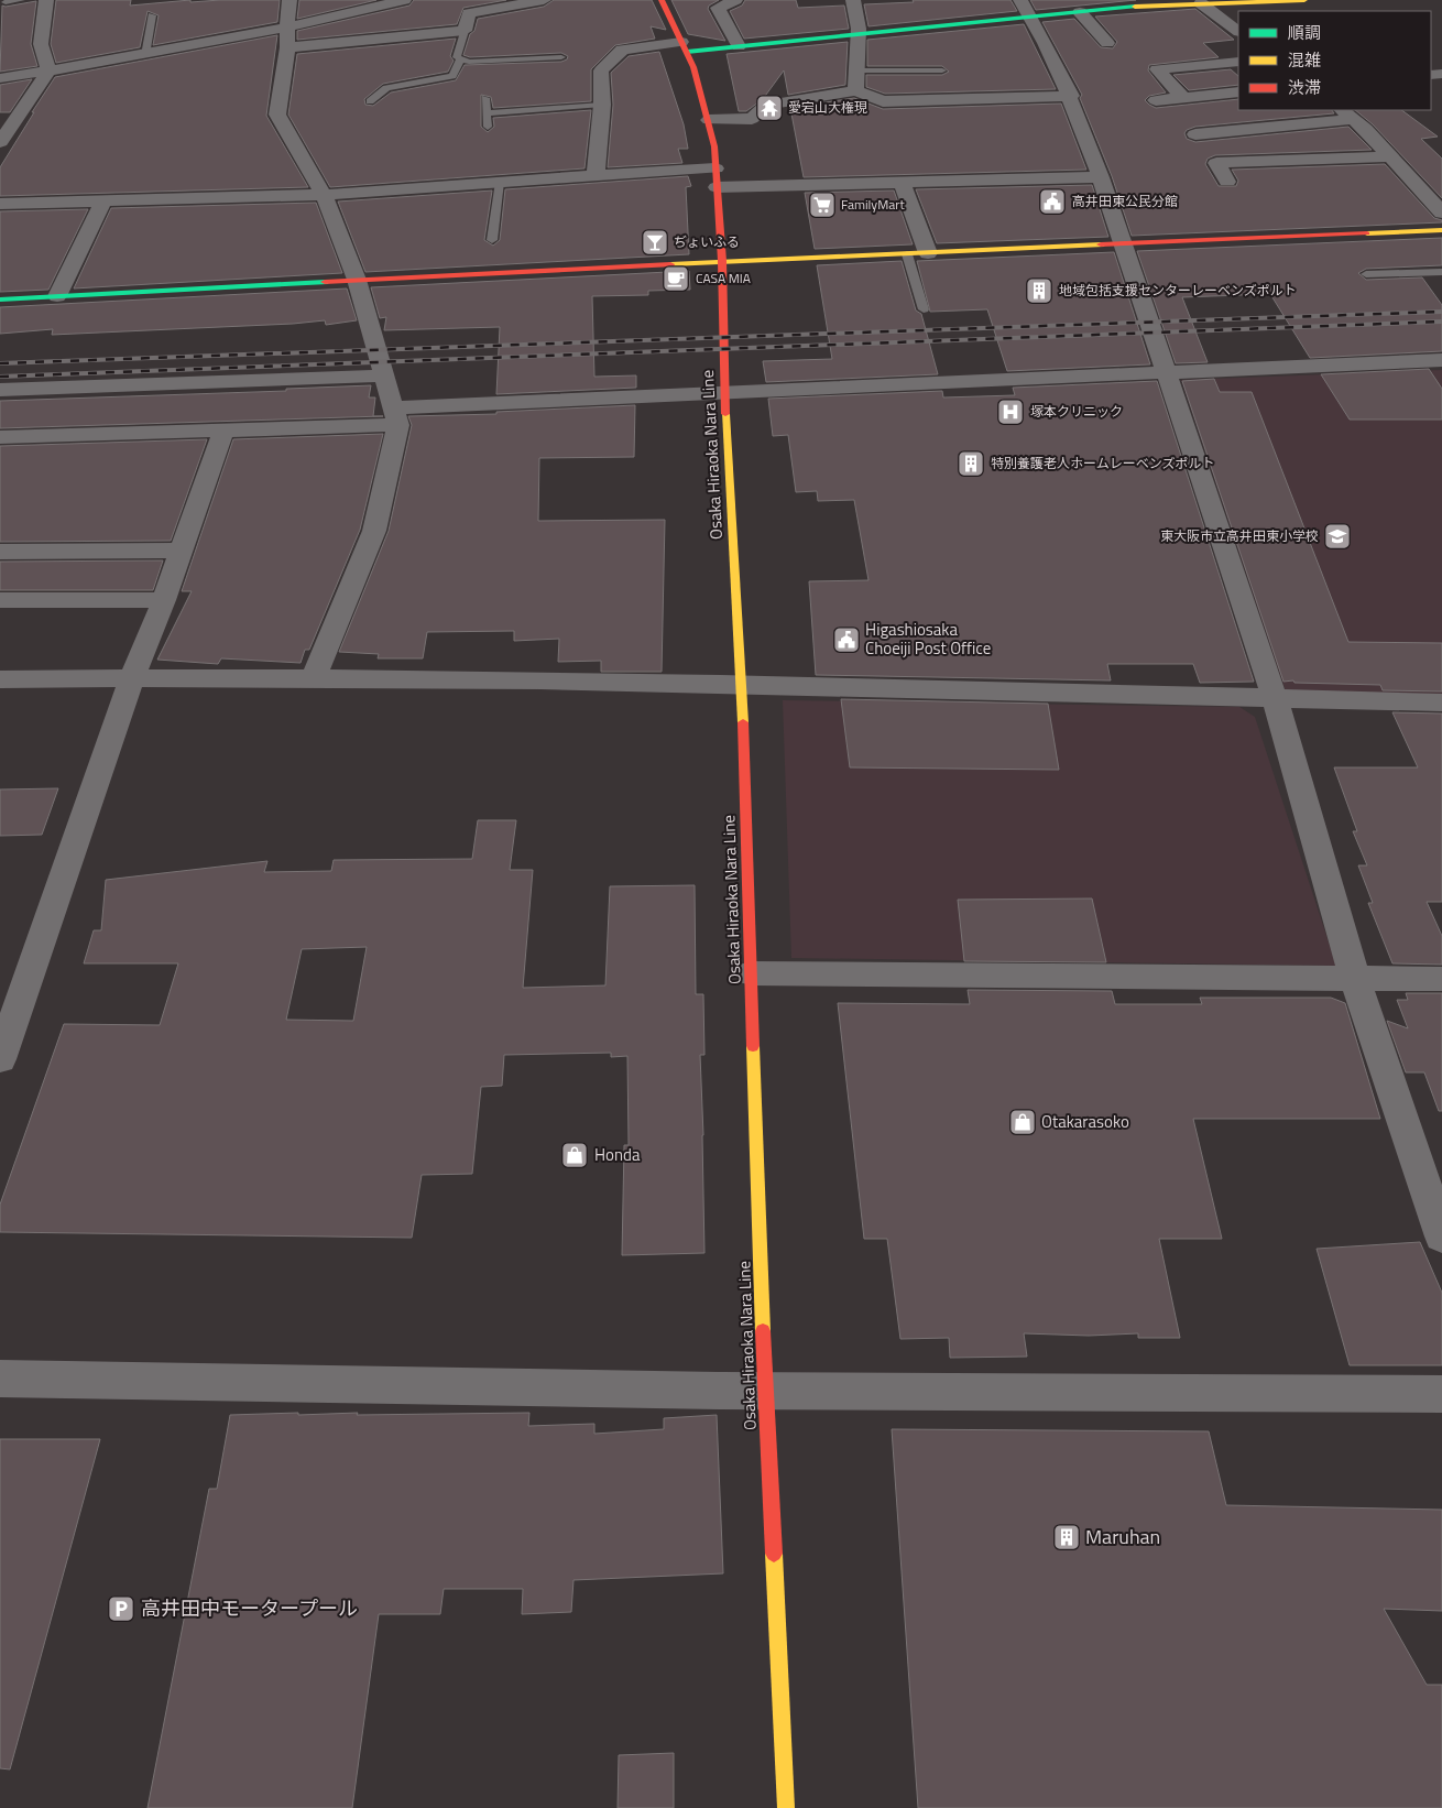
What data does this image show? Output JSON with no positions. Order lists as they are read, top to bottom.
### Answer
{
  "streets": {
    "street": ["Osaka Hiraoka Nara Line"]
  },
  "places": {
    "temple": ["愛宕山大権現"],
    "public building": ["高井田東公民分館", "Higashiosaka Choeiji Post Office"],
    "supermarket": ["FamilyMart"],
    "bar": ["ぢょいふる"],
    "cafe": ["CASA MIA"],
    "building": ["地域包括支援センターレーベンズポルト", "特別養護老人ホームレーベンズポルト", "Maruhan"],
    "hospital": ["塚本クリニック"],
    "school or university": ["東大阪市立高井田東小学校"],
    "shop": ["Otakarasoko", "Honda"],
    "parking": ["高井田中モータープール"]
  },
  "legend": ["順調", "混雑", "渋滞"]
}
